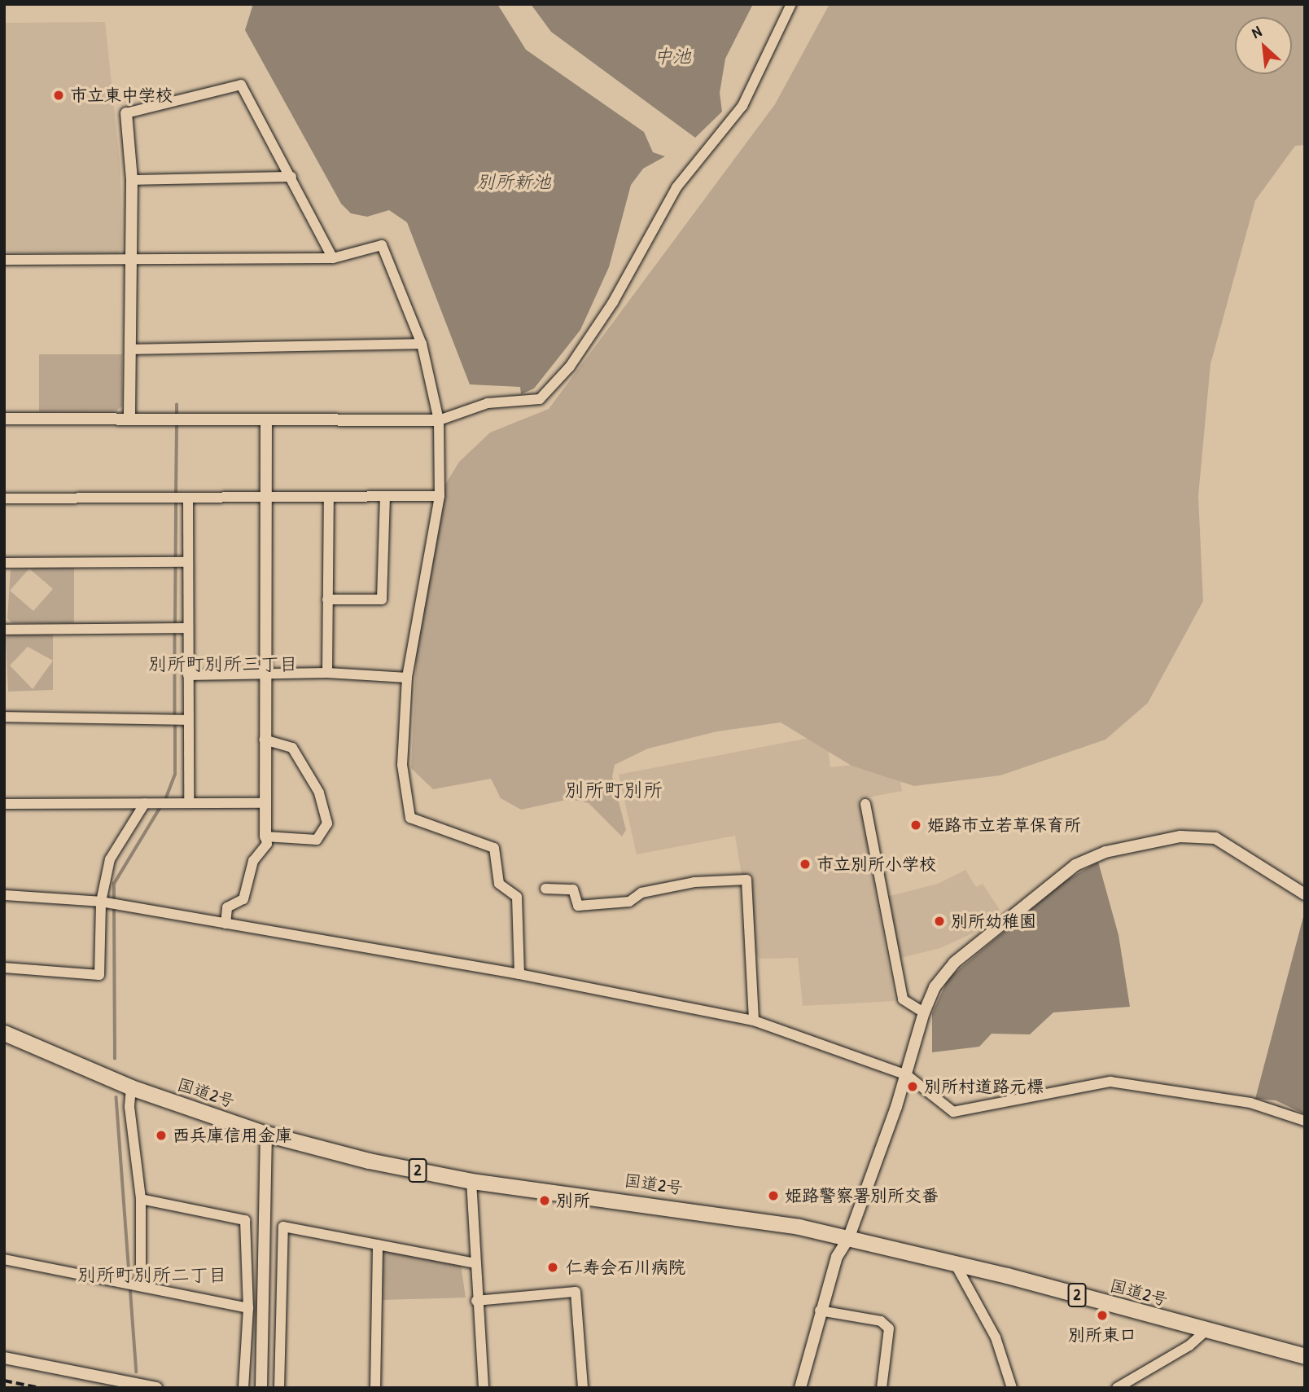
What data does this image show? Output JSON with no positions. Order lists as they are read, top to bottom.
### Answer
{
  "streets": {
    "highway": ["国道2号", "2"]
  },
  "districts": ["別所町別所三丁目", "別所町別所", "別所町別所二丁目"],
  "water": ["中池", "別所新池"],
  "places": [
    "市立東中学校",
    "姫路市立若草保育所",
    "市立別所小学校",
    "別所幼稚園",
    "別所村道路元標",
    "西兵庫信用金庫",
    "姫路警察署別所交番",
    "別所",
    "仁寿会石川病院",
    "別所東口"
  ],
  "north": "top left"
}
